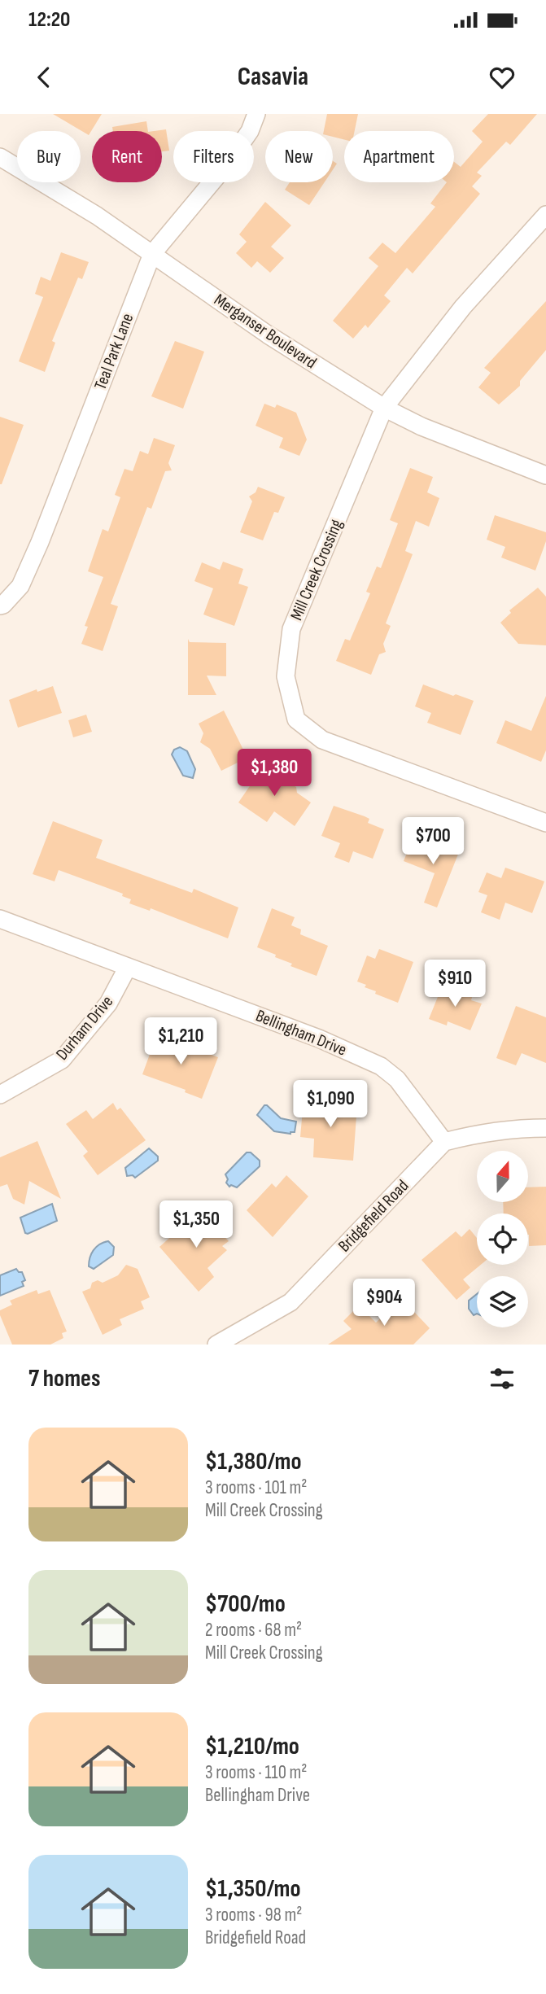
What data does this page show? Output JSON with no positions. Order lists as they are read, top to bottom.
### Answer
{
  "streets": {
    "street": [
      "Merganser Boulevard",
      "Teal Park Lane",
      "Mill Creek Crossing",
      "Durham Drive",
      "Bellingham Drive",
      "Bridgefield Road"
    ]
  },
  "crossings": [
    ["Merganser Boulevard", "Teal Park Lane"],
    ["Merganser Boulevard", "Mill Creek Crossing"],
    ["Durham Drive", "Bellingham Drive"],
    ["Bellingham Drive", "Bridgefield Road"]
  ],
  "north": "top",
  "page": {
    "status": "12:20",
    "header": "Casavia",
    "chip": [
      "Buy",
      "Rent",
      "Filters",
      "New",
      "Apartment"
    ],
    "price": [
      "$1,380",
      "$700",
      "$910",
      "$1,210",
      "$1,090",
      "$1,350",
      "$904"
    ],
    "heading": "7 homes",
    "list": [
      {
        "name": "$1,380/mo",
        "note": "3 rooms · 101 m² · Mill Creek Crossing"
      },
      {
        "name": "$700/mo",
        "note": "2 rooms · 68 m² · Mill Creek Crossing"
      },
      {
        "name": "$1,210/mo",
        "note": "3 rooms · 110 m² · Bellingham Drive"
      },
      {
        "name": "$1,350/mo",
        "note": "3 rooms · 98 m² · Bridgefield Road"
      }
    ]
  }
}
